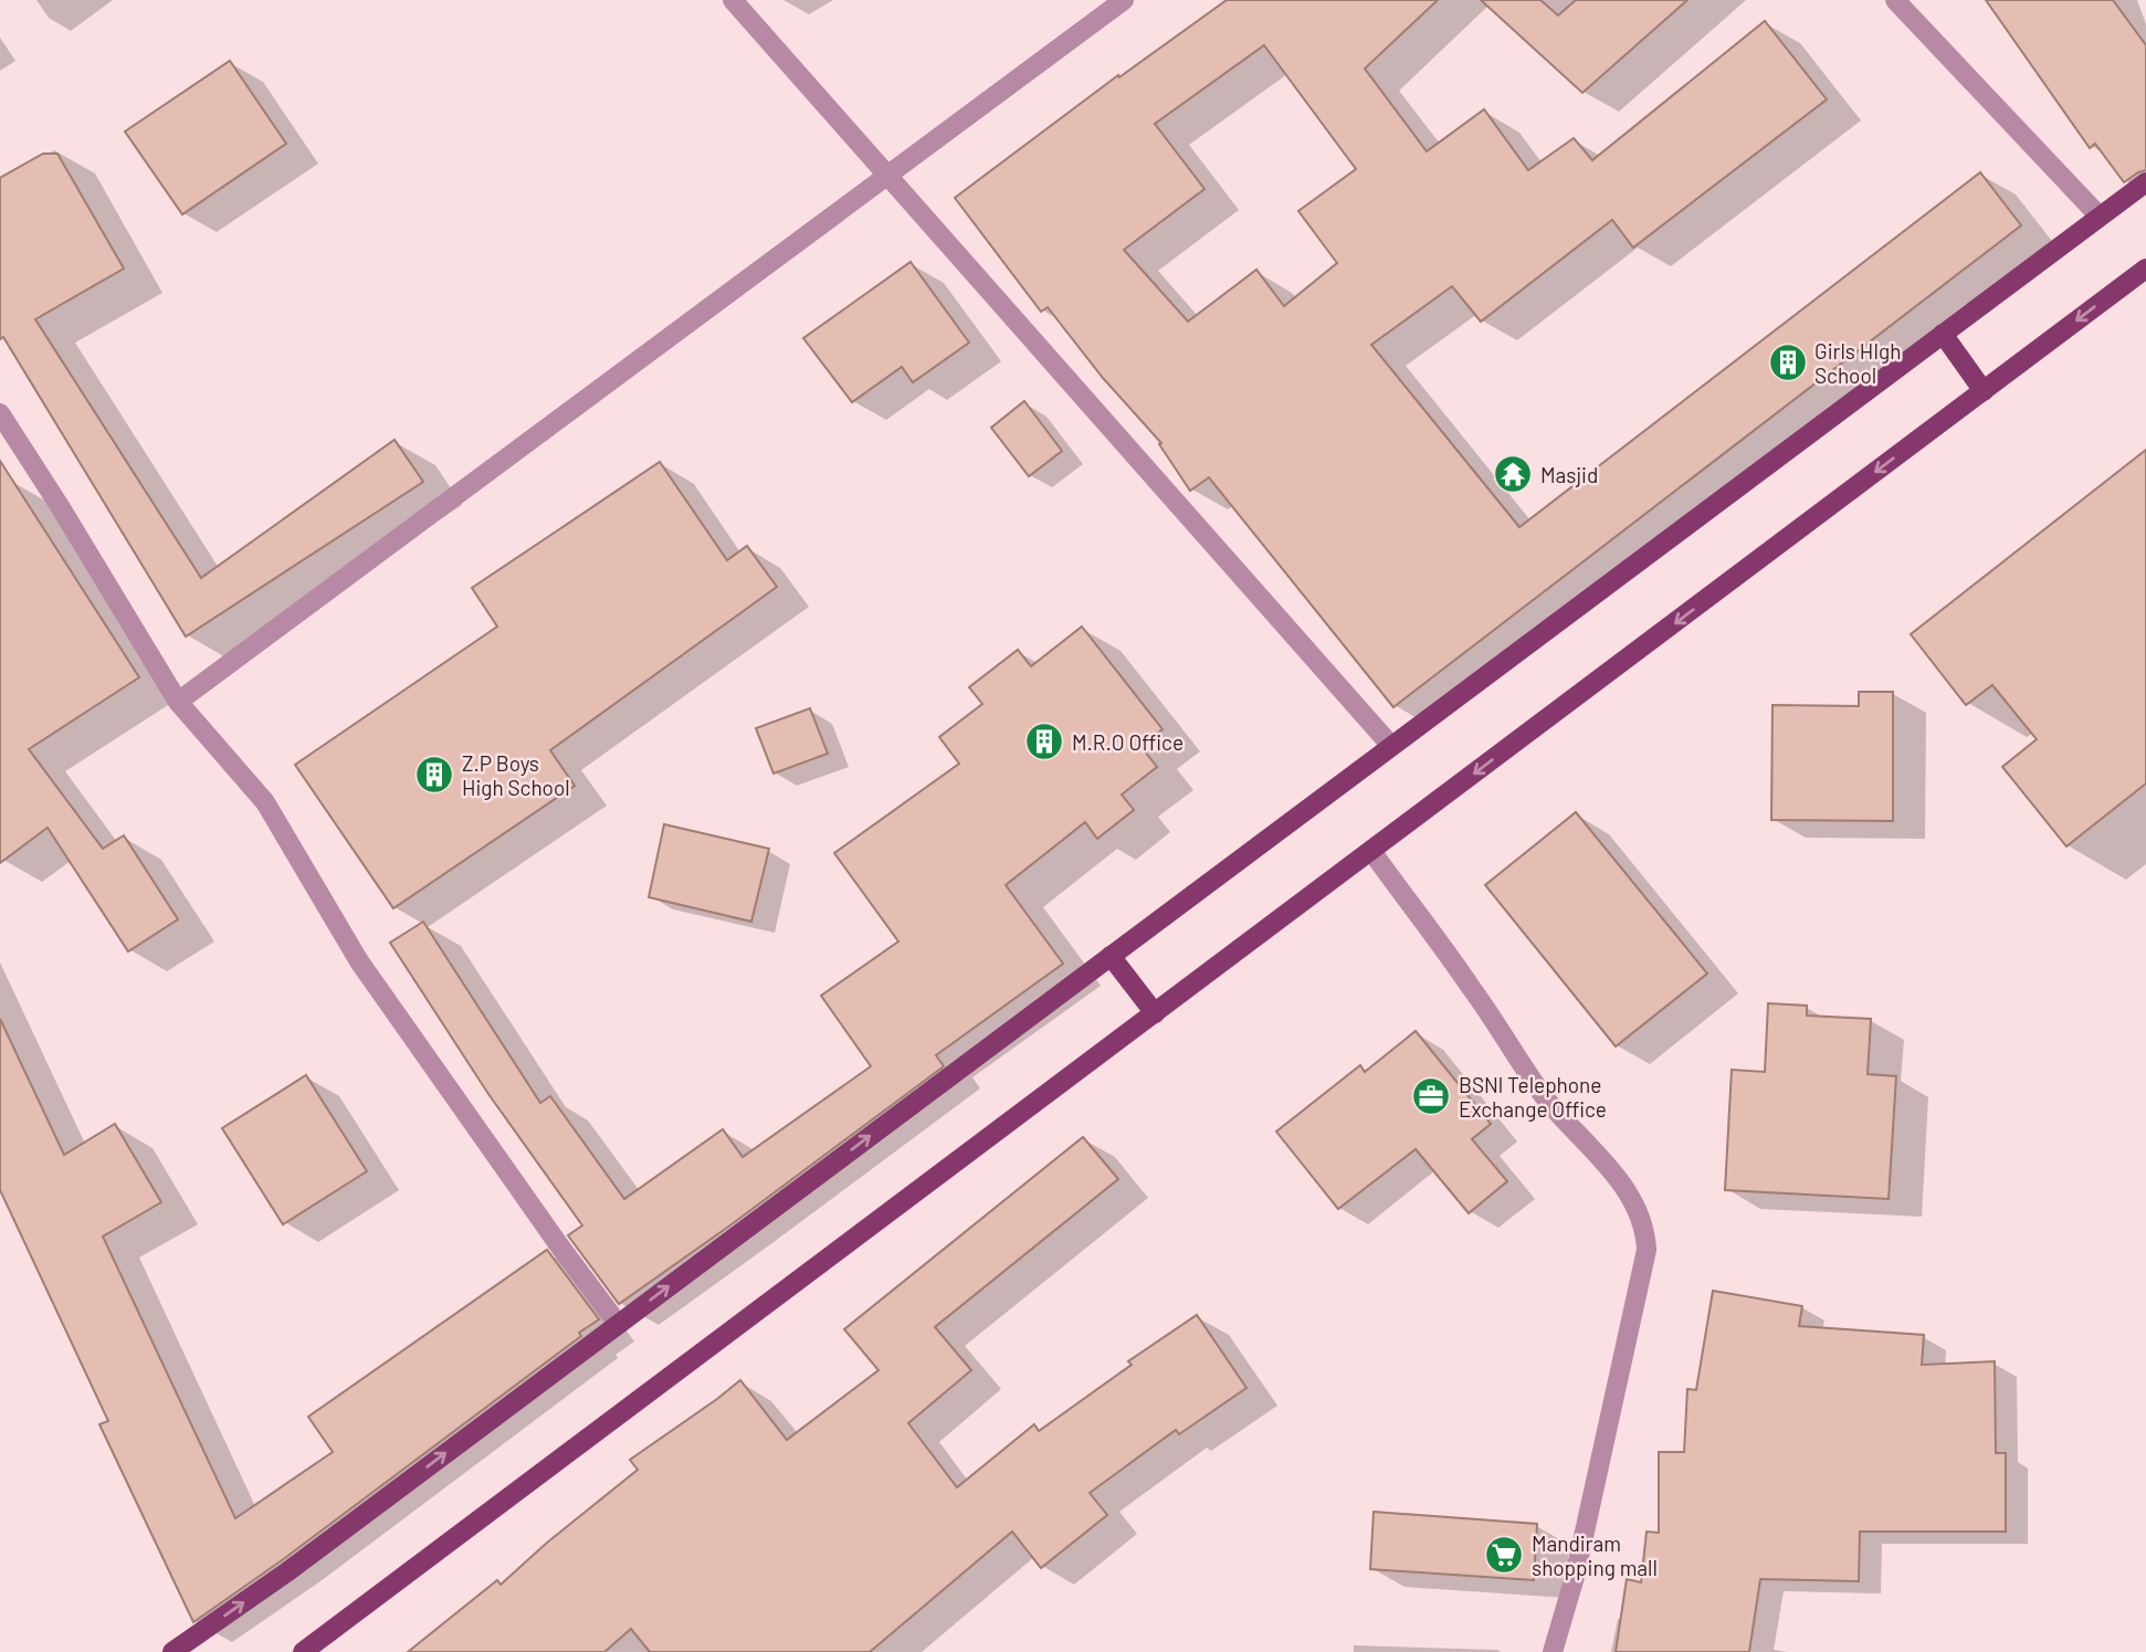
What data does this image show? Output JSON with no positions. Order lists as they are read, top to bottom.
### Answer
{
  "places": {
    "building": ["Girls HIgh School", "M.R.O Office", "Z.P Boys High School"],
    "temple": ["Masjid"],
    "office": ["BSNl Telephone Exchange Office"],
    "supermarket": ["Mandiram shopping mall"]
  }
}
